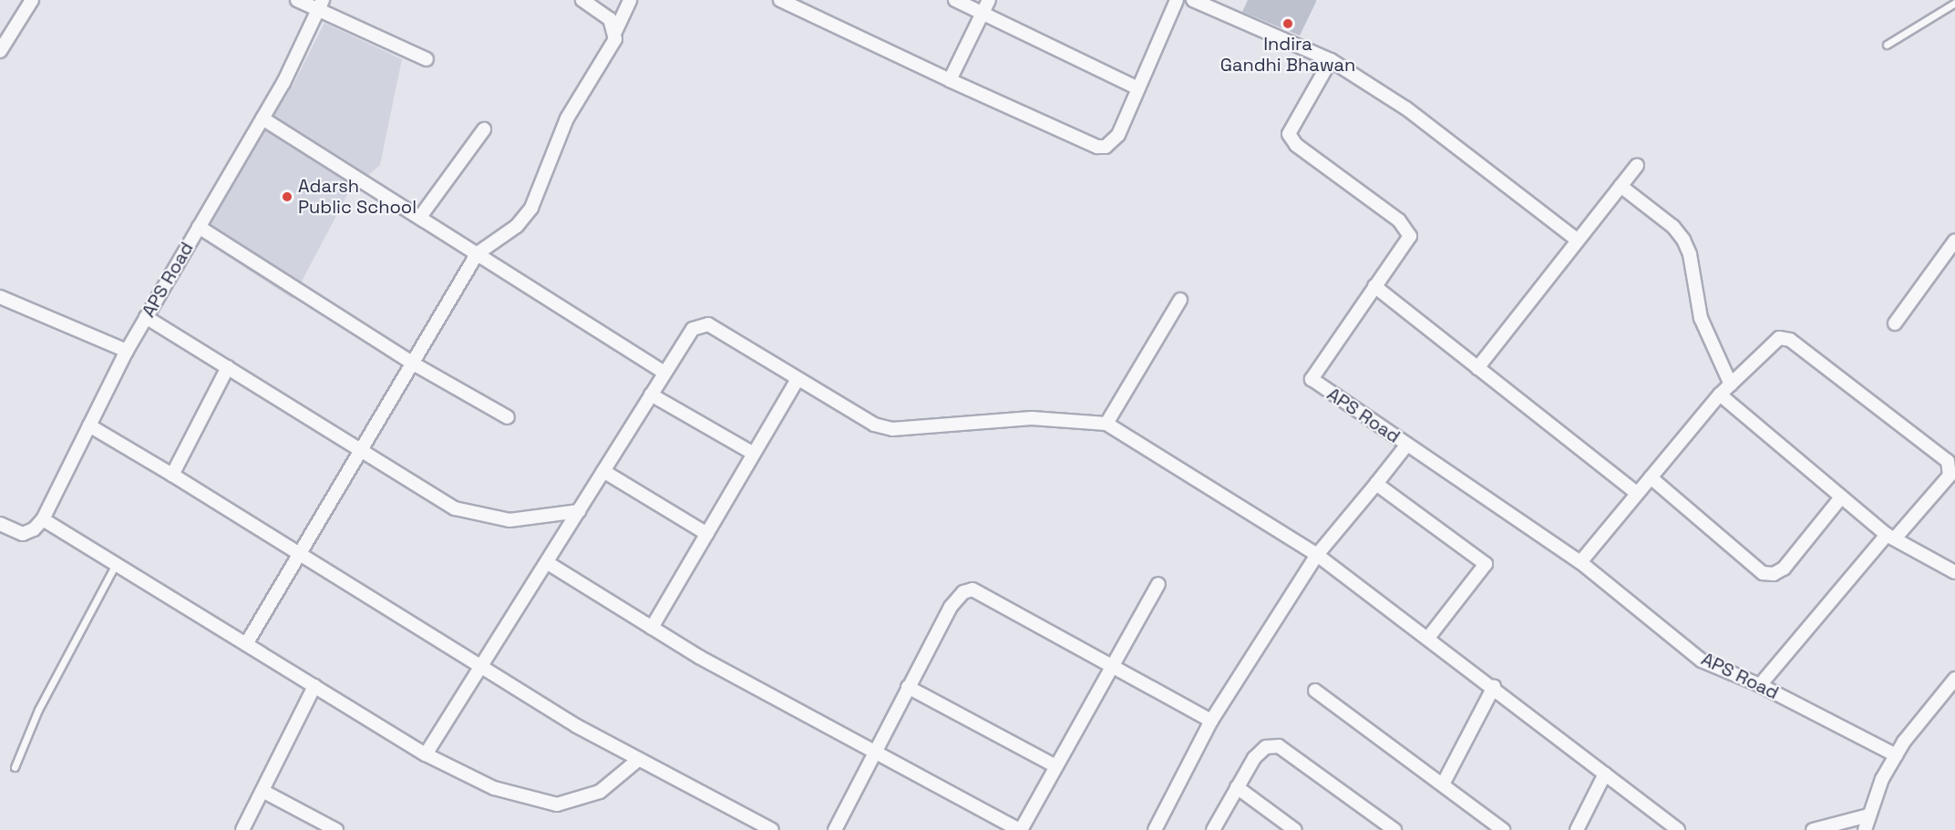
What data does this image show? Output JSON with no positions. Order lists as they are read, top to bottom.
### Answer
{
  "streets": {
    "street": ["APS Road"]
  },
  "places": ["Indira Gandhi Bhawan", "Adarsh Public School"]
}
